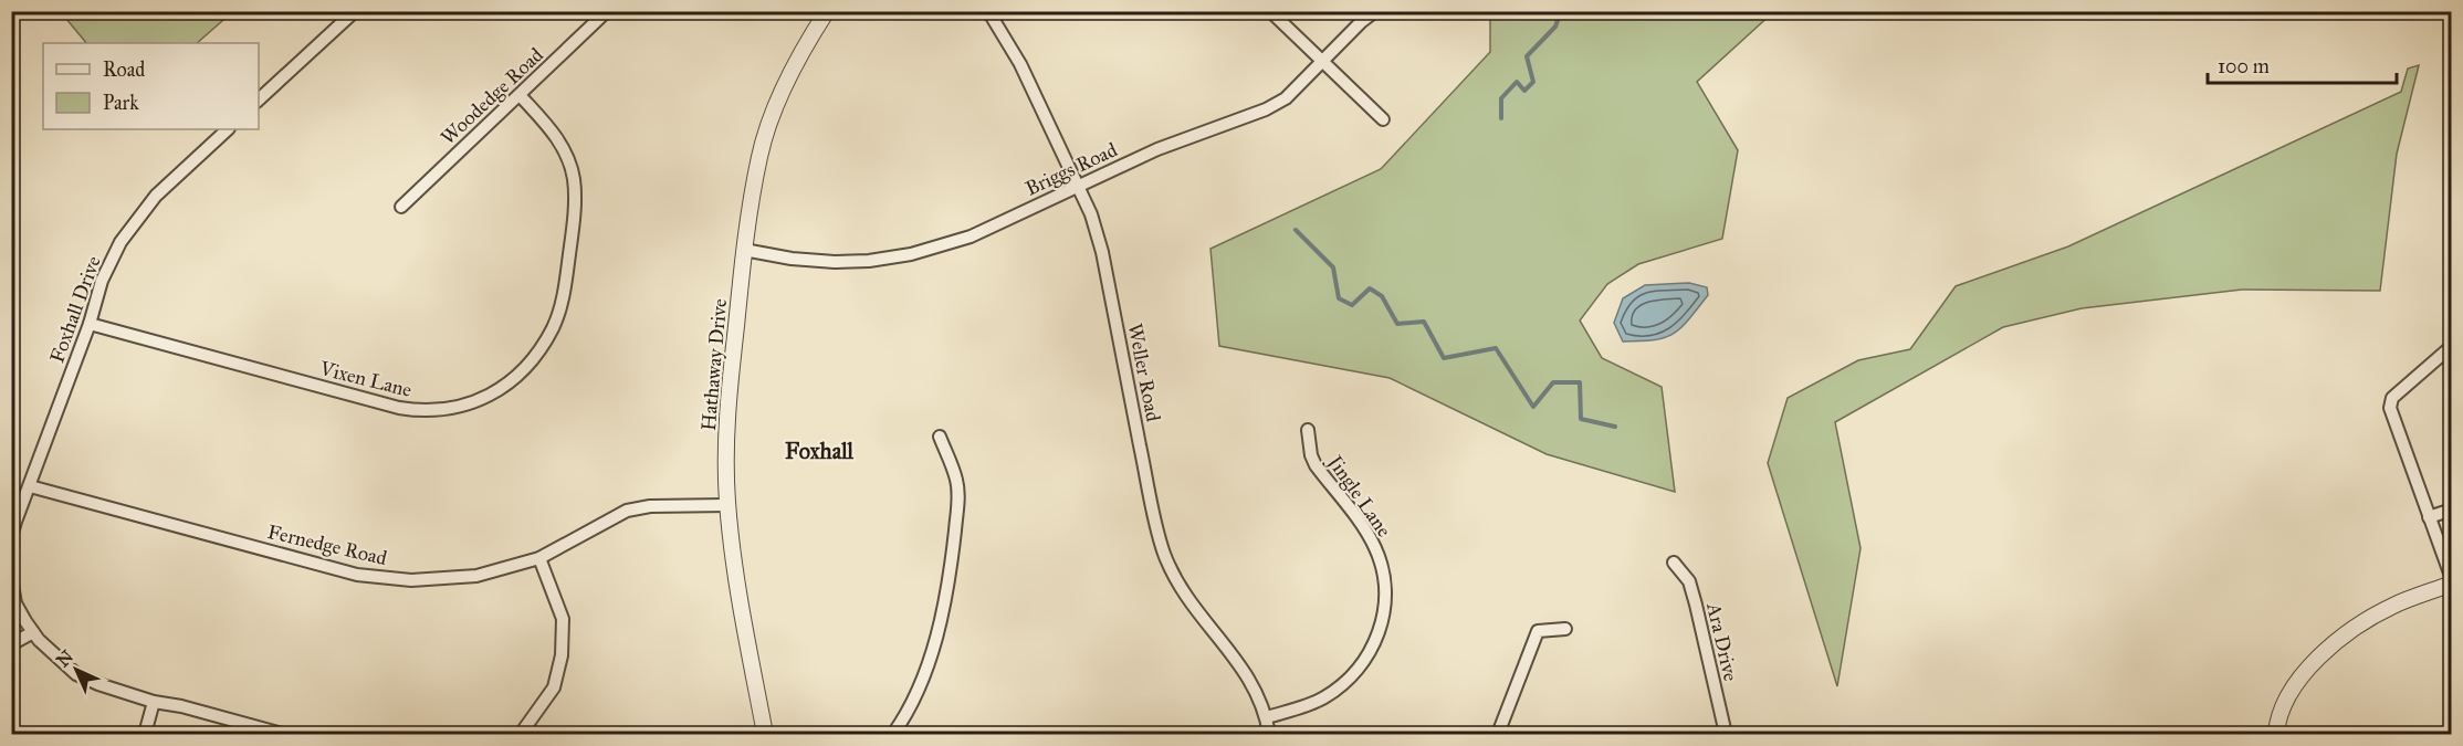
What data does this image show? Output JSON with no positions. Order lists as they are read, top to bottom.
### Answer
{
  "streets": {
    "street": [
      "Woodedge Road",
      "Briggs Road",
      "Foxhall Drive",
      "Hathaway Drive",
      "Weller Road",
      "Vixen Lane",
      "Jingle Lane",
      "Fernedge Road",
      "Ara Drive"
    ]
  },
  "crossings": [
    ["Woodedge Road", "Vixen Lane"],
    ["Briggs Road", "Hathaway Drive"],
    ["Briggs Road", "Weller Road"],
    ["Foxhall Drive", "Vixen Lane"],
    ["Foxhall Drive", "Fernedge Road"],
    ["Hathaway Drive", "Fernedge Road"],
    ["Weller Road", "Jingle Lane"]
  ],
  "districts": ["Foxhall"],
  "legend": ["Road", "Park"],
  "scale_bar": "100 m",
  "north": "top left"
}
